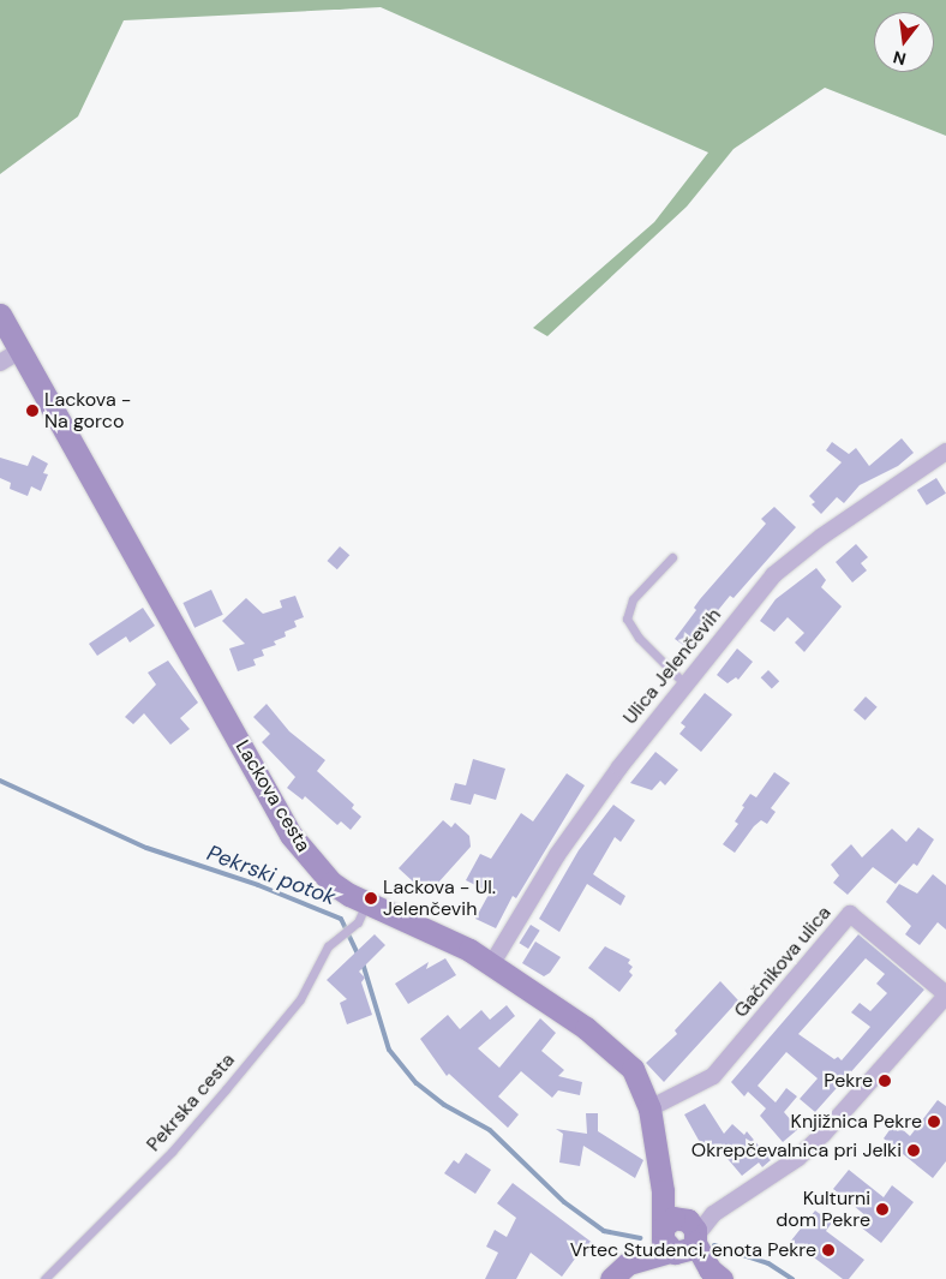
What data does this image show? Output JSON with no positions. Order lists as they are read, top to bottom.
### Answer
{
  "streets": {
    "street": ["Ulica Jelenčevih", "Lackova cesta", "Gačnikova ulica"],
    "lane": ["Pekrska cesta"]
  },
  "crossings": [
    ["Ulica Jelenčevih", "Lackova cesta"],
    ["Lackova cesta", "Gačnikova ulica"],
    ["Lackova cesta", "Pekrska cesta"]
  ],
  "water": ["Pekrski potok"],
  "places": [
    "Lackova - Na gorco",
    "Lackova - Ul. Jelenčevih",
    "Pekre",
    "Knjižnica Pekre",
    "Okrepčevalnica pri Jelki",
    "Kulturni dom Pekre",
    "Vrtec Studenci, enota Pekre"
  ],
  "north": "bottom"
}
